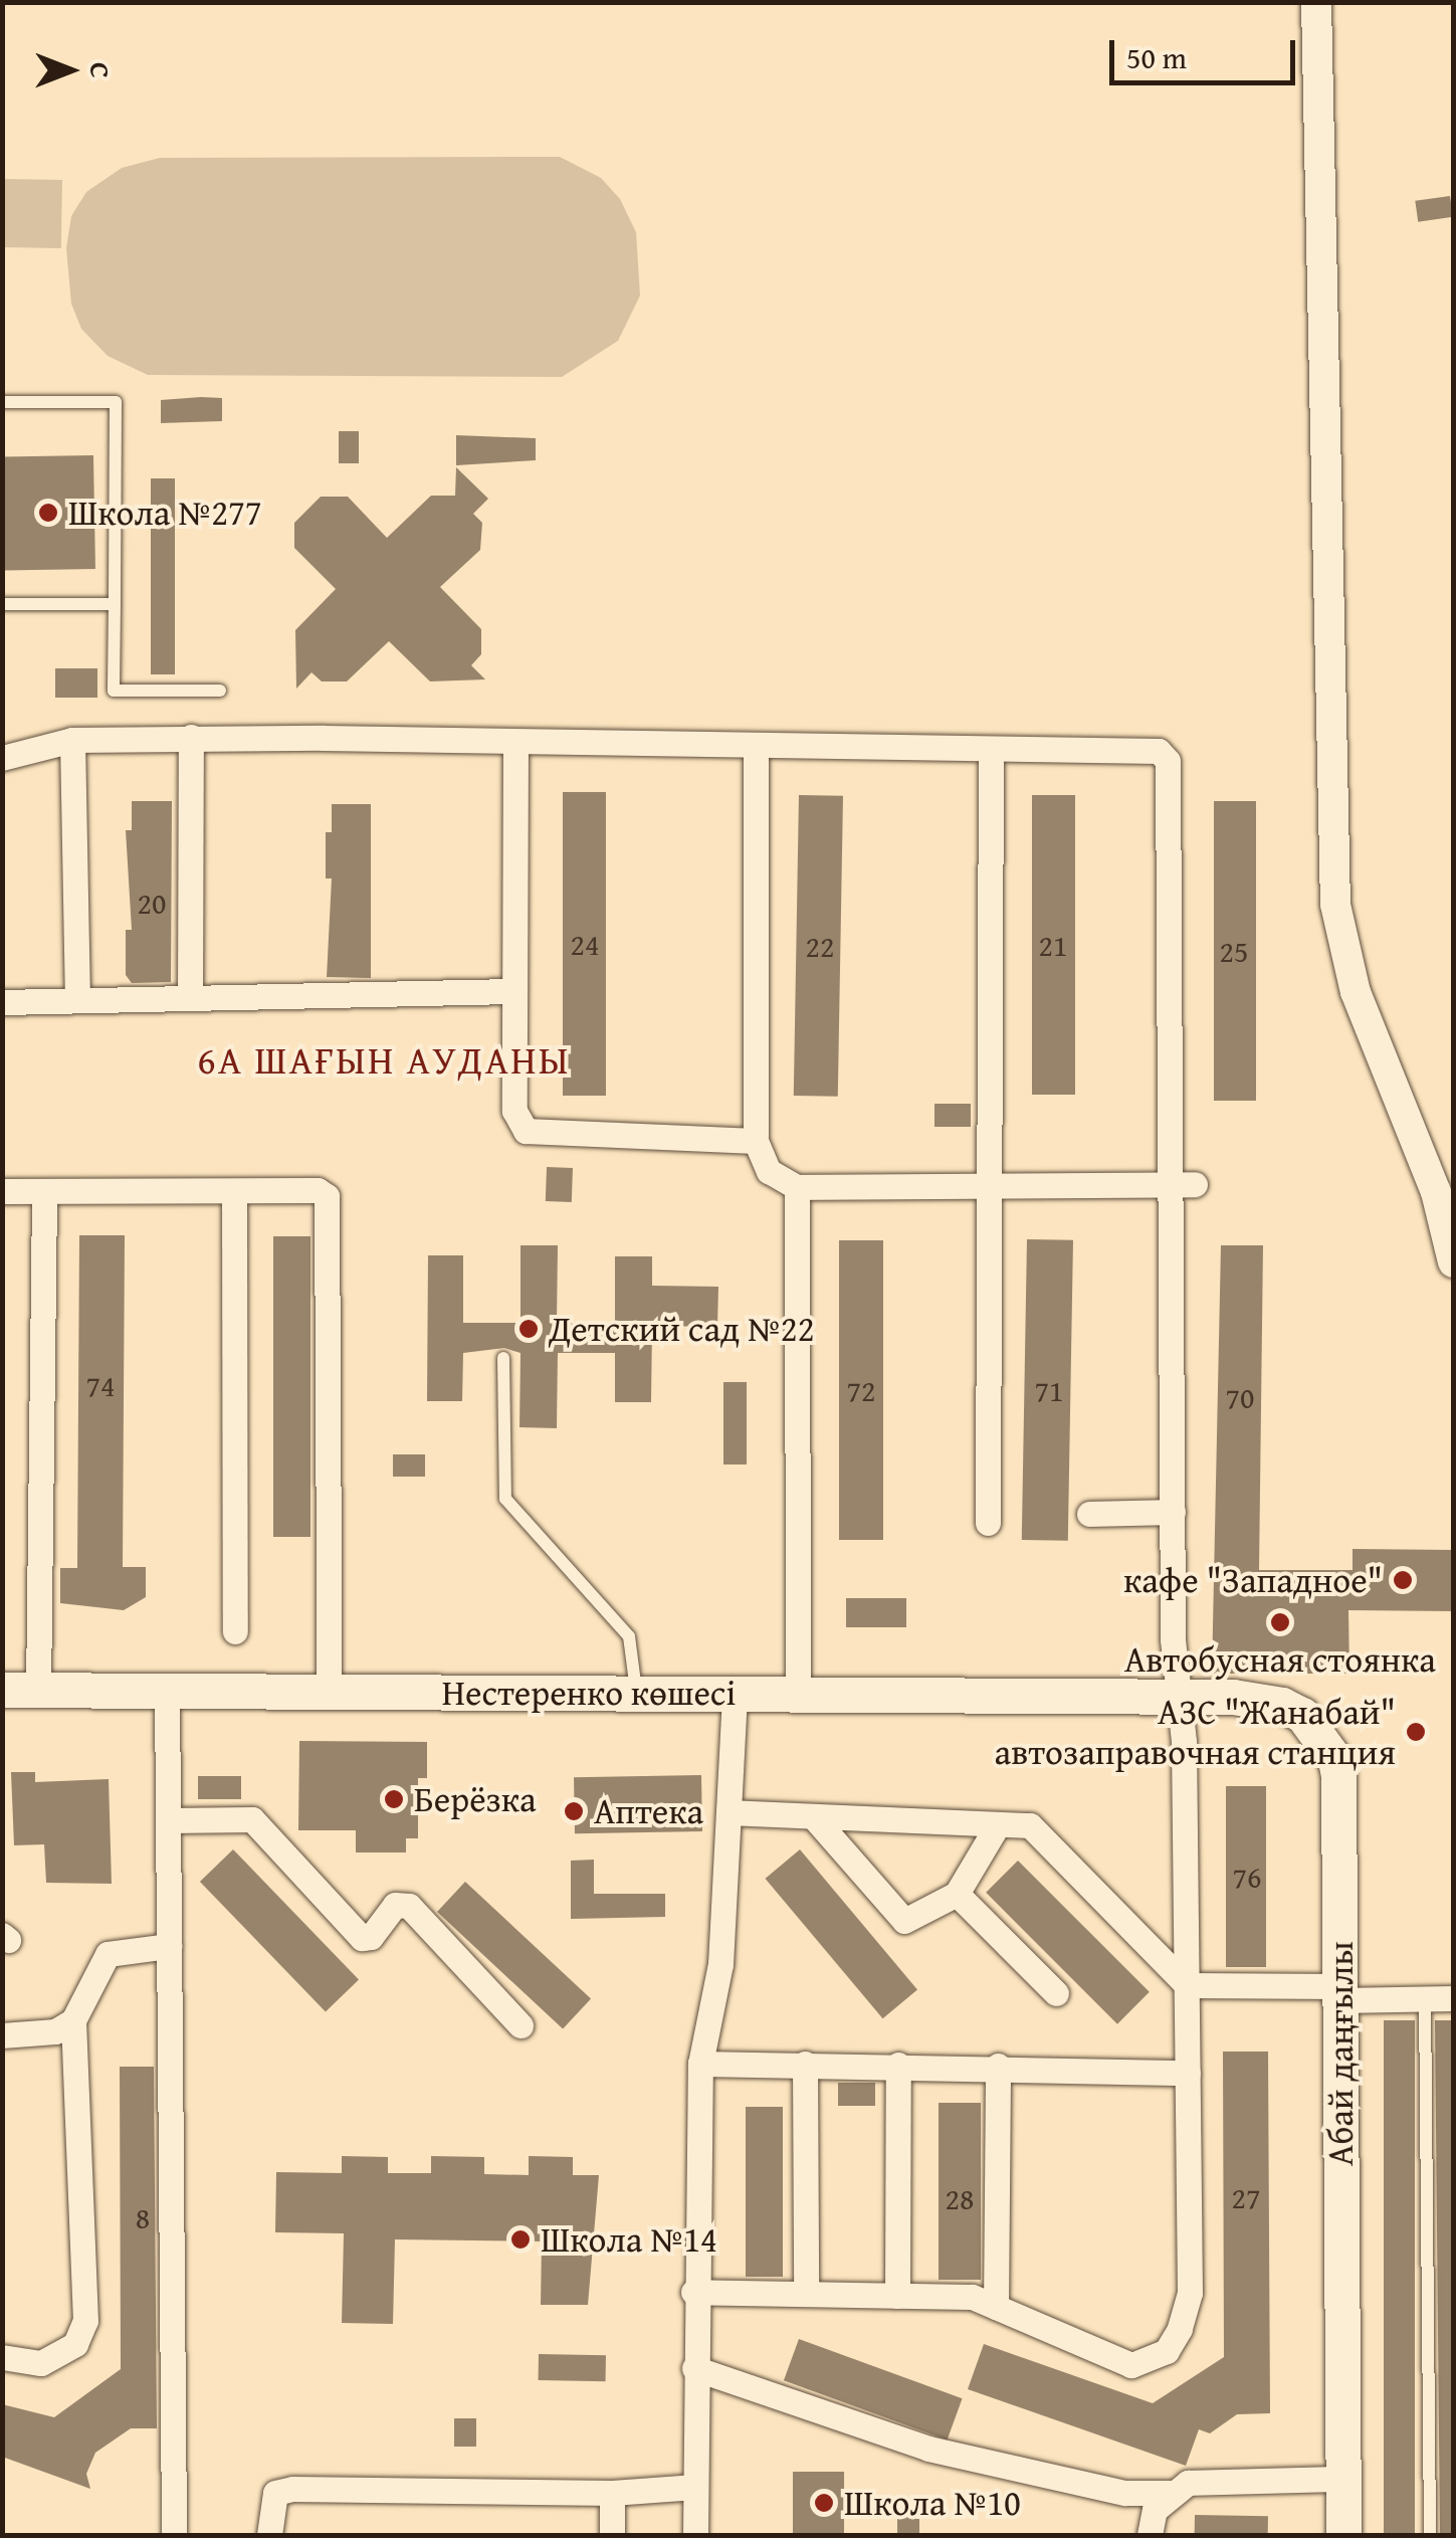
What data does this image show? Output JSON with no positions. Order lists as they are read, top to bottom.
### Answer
{
  "streets": {
    "main road": ["Нестеренко көшесі", "Абай даңғылы"]
  },
  "crossings": [
    ["Нестеренко көшесі", "Абай даңғылы"]
  ],
  "districts": ["6А ШАҒЫН АУДАНЫ"],
  "places": [
    "Школа №277",
    "Детский сад №22",
    "кафе \"Западное\"",
    "Автобусная стоянка",
    "АЗС \"Жанабай\" автозаправочная станция",
    "Берёзка",
    "Аптека",
    "Школа №14",
    "Школа №10"
  ],
  "house_numbers": [
    "20",
    "24",
    "21",
    "22",
    "25",
    "74",
    "72",
    "71",
    "70",
    "76",
    "27",
    "28",
    "8"
  ],
  "scale_bar": "50 m",
  "north": "right"
}
